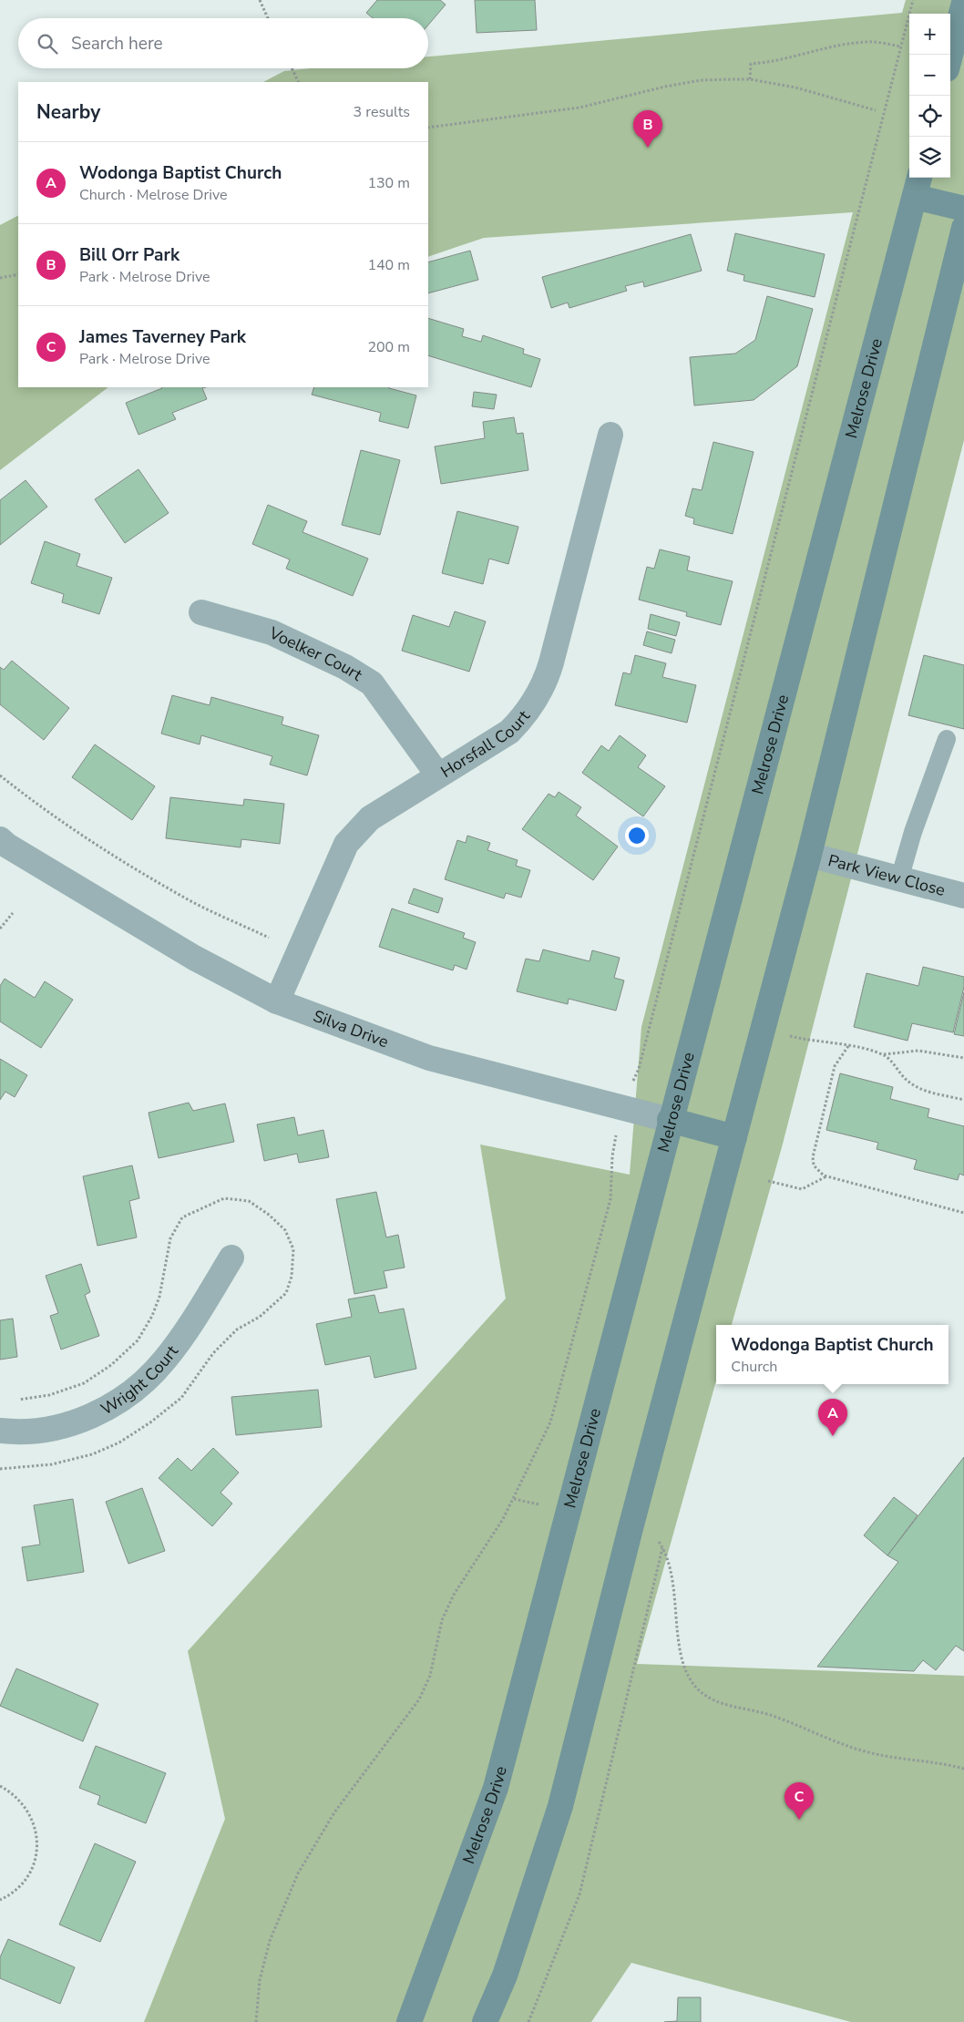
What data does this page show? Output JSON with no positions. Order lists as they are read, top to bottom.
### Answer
{
  "streets": {
    "main road": ["Melrose Drive", "Silva Drive"],
    "street": [
      "Voelker Court",
      "Horsfall Court",
      "Park View Close",
      "Wright Court"
    ]
  },
  "crossings": [
    ["Melrose Drive", "Silva Drive"],
    ["Voelker Court", "Horsfall Court"],
    ["Horsfall Court", "Silva Drive"]
  ],
  "page": {
    "map_buttons": ["+", "−"],
    "search": "Search here",
    "heading": ["Nearby", "3 results"],
    "pins": ["B", "A", "C"],
    "list": [
      {
        "mark": "A",
        "name": "Wodonga Baptist Church",
        "note": "Church · Melrose Drive",
        "value": "130 m"
      },
      {
        "mark": "B",
        "name": "Bill Orr Park",
        "note": "Park · Melrose Drive",
        "value": "140 m"
      },
      {
        "mark": "C",
        "name": "James Taverney Park",
        "note": "Park · Melrose Drive",
        "value": "200 m"
      }
    ],
    "popup": ["Wodonga Baptist Church", "Church"]
  }
}
